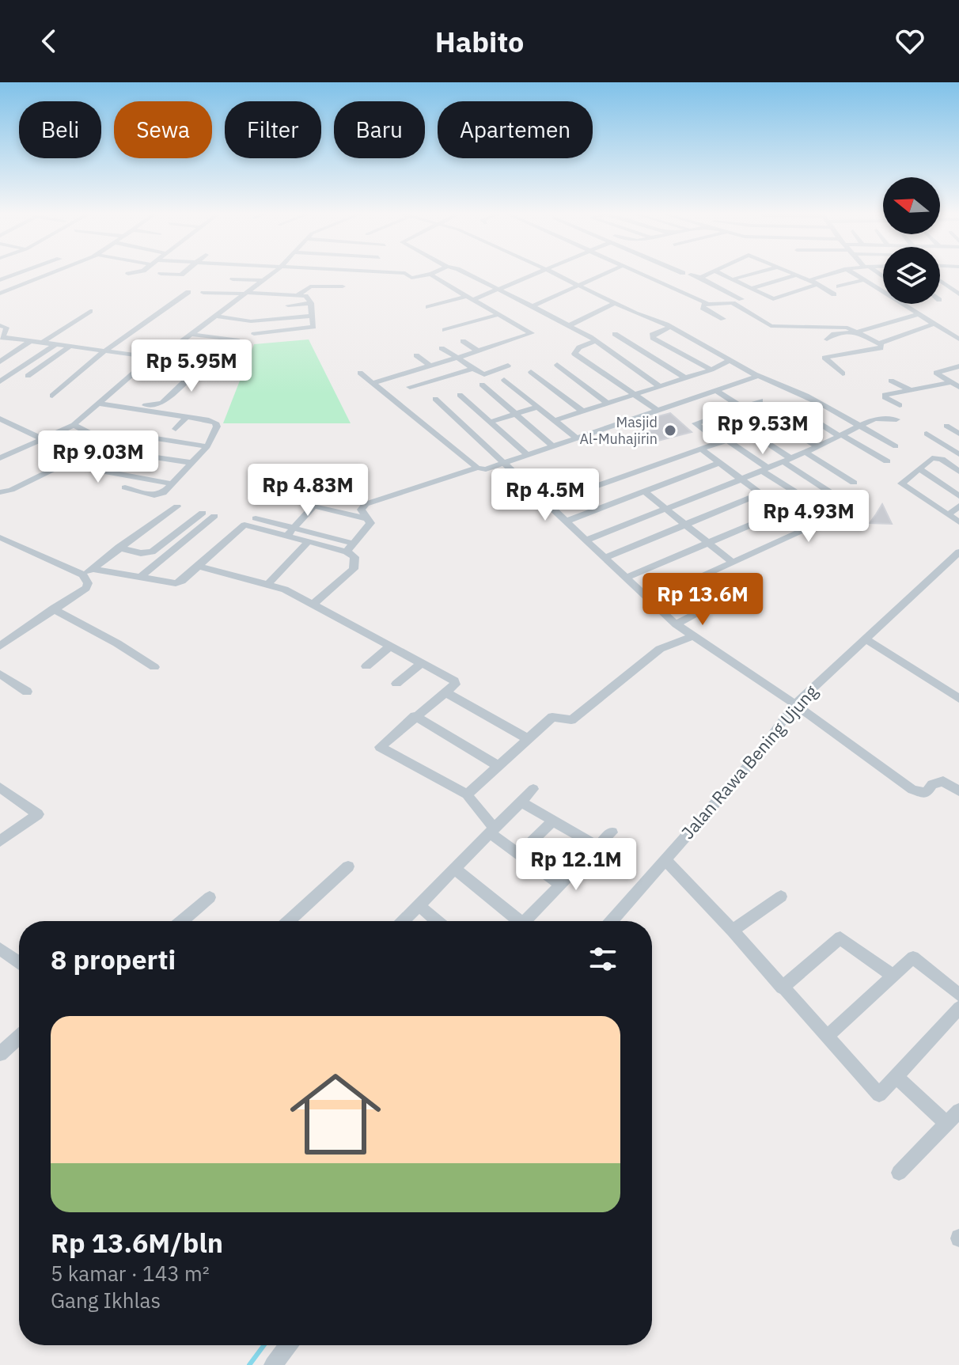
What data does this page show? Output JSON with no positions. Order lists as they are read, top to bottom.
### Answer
{
  "streets": {
    "street": ["Jalan Rawa Bening Ujung"]
  },
  "places": ["Masjid Al-Muhajirin"],
  "north": "left",
  "page": {
    "header": "Habito",
    "chip": [
      "Beli",
      "Sewa",
      "Filter",
      "Baru",
      "Apartemen"
    ],
    "price": [
      "Rp 5.95M",
      "Rp 9.53M",
      "Rp 9.03M",
      "Rp 4.83M",
      "Rp 4.5M",
      "Rp 4.93M",
      "Rp 13.6M",
      "Rp 12.1M"
    ],
    "heading": "8 properti",
    "list": [
      {
        "name": "Rp 13.6M/bln",
        "note": "5 kamar · 143 m² · Gang Ikhlas"
      }
    ]
  }
}
